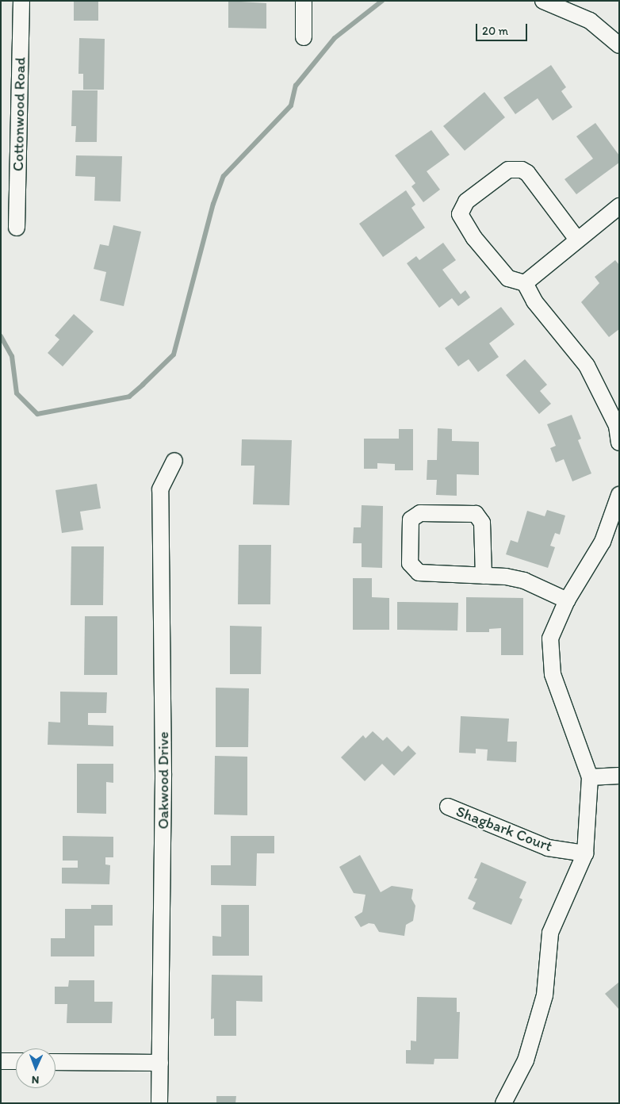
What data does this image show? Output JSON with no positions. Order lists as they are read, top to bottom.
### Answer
{
  "streets": {
    "street": ["Cottonwood Road", "Oakwood Drive", "Shagbark Court"]
  },
  "scale_bar": "20 m",
  "north": "bottom"
}
